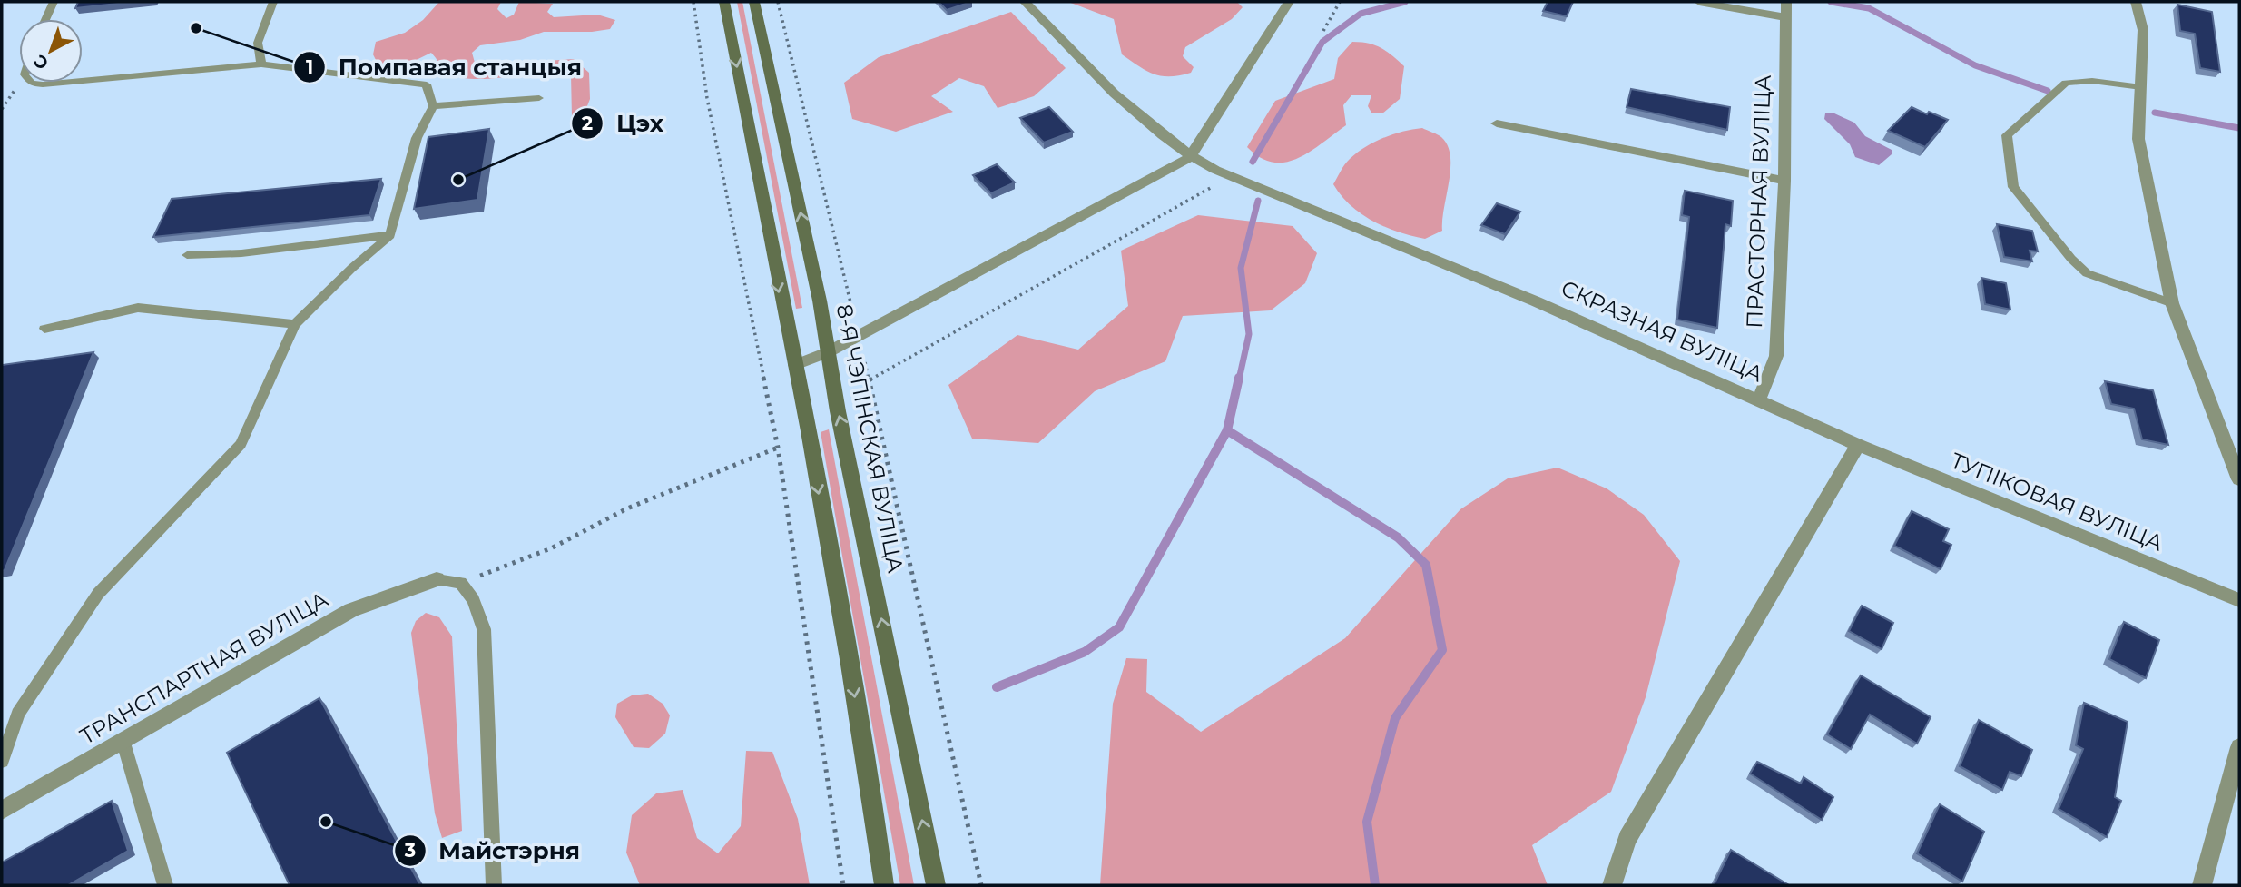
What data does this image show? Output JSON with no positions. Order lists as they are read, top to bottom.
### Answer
{
  "streets": {
    "main road": ["8-Я ЧЭПІНСКАЯ ВУЛІЦА"],
    "street": [
      "ПРАСТОРНАЯ ВУЛІЦА",
      "СКРАЗНАЯ ВУЛІЦА",
      "ТУПІКОВАЯ ВУЛІЦА",
      "ТРАНСПАРТНАЯ ВУЛІЦА"
    ]
  },
  "crossings": [
    ["ПРАСТОРНАЯ ВУЛІЦА", "СКРАЗНАЯ ВУЛІЦА"],
    ["СКРАЗНАЯ ВУЛІЦА", "ТУПІКОВАЯ ВУЛІЦА"]
  ],
  "places": ["Помпавая станцыя", "Цэх", "Майстэрня"],
  "north": "bottom left"
}
